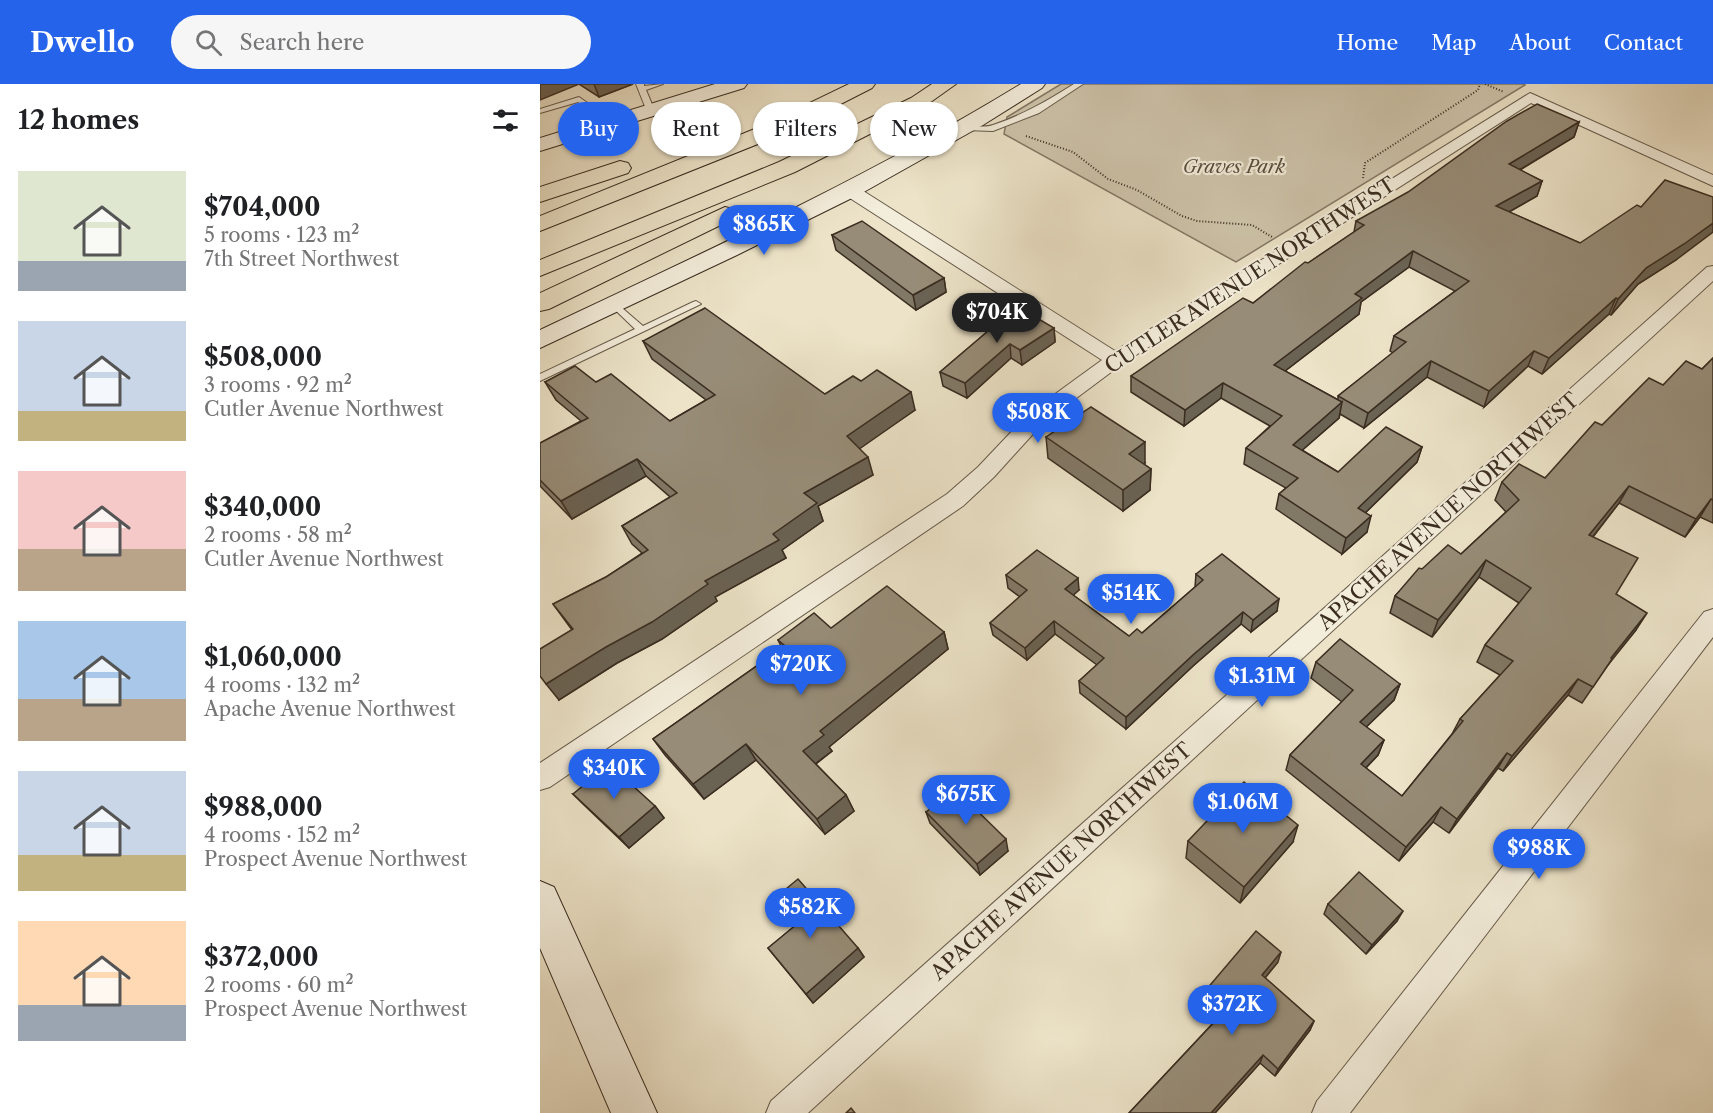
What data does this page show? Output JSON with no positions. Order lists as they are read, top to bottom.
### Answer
{
  "streets": {
    "street": ["CUTLER AVENUE NORTHWEST", "APACHE AVENUE NORTHWEST"]
  },
  "parks": ["Graves Park"],
  "page": {
    "header": "Dwello",
    "search": "Search here",
    "nav": [
      "Home",
      "Map",
      "About",
      "Contact"
    ],
    "heading": "12 homes",
    "chip": [
      "Buy",
      "Rent",
      "Filters",
      "New"
    ],
    "list": [
      {
        "name": "$704,000",
        "note": "5 rooms · 123 m² · 7th Street Northwest"
      },
      {
        "name": "$508,000",
        "note": "3 rooms · 92 m² · Cutler Avenue Northwest"
      },
      {
        "name": "$340,000",
        "note": "2 rooms · 58 m² · Cutler Avenue Northwest"
      },
      {
        "name": "$1,060,000",
        "note": "4 rooms · 132 m² · Apache Avenue Northwest"
      },
      {
        "name": "$988,000",
        "note": "4 rooms · 152 m² · Prospect Avenue Northwest"
      },
      {
        "name": "$372,000",
        "note": "2 rooms · 60 m² · Prospect Avenue Northwest"
      }
    ],
    "price": [
      "$865K",
      "$704K",
      "$508K",
      "$514K",
      "$720K",
      "$1.31M",
      "$340K",
      "$675K",
      "$1.06M",
      "$988K",
      "$582K",
      "$372K"
    ]
  }
}
